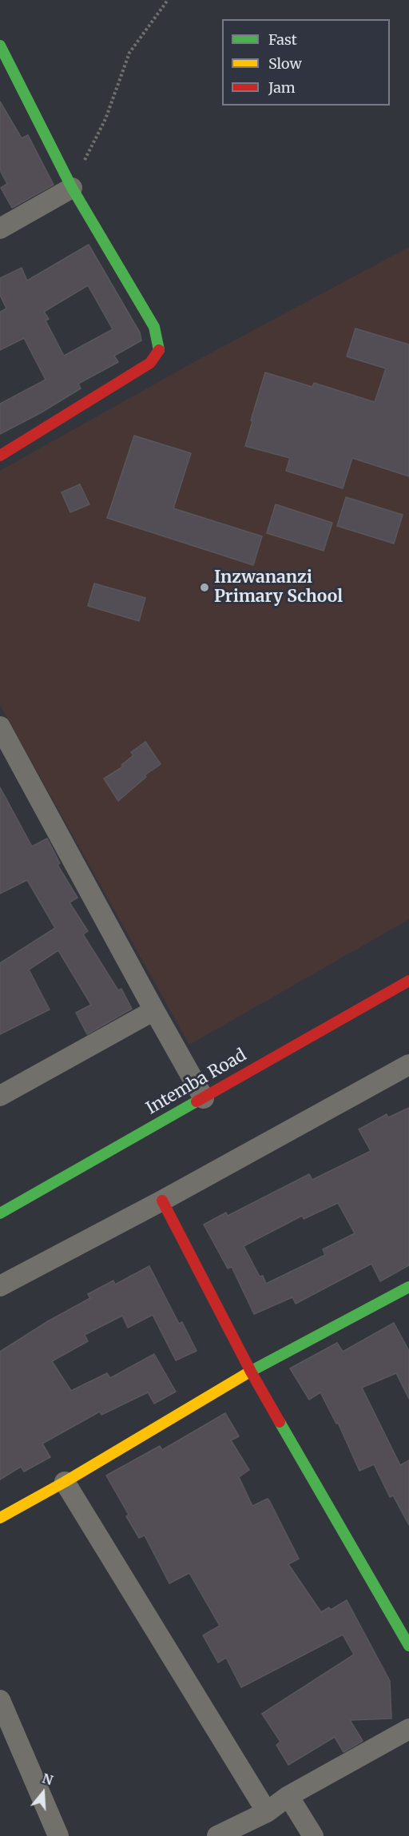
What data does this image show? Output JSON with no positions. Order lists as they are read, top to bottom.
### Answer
{
  "streets": {
    "street": ["Intemba Road"]
  },
  "places": ["Inzwananzi Primary School"],
  "legend": ["Fast", "Slow", "Jam"],
  "north": "top"
}
